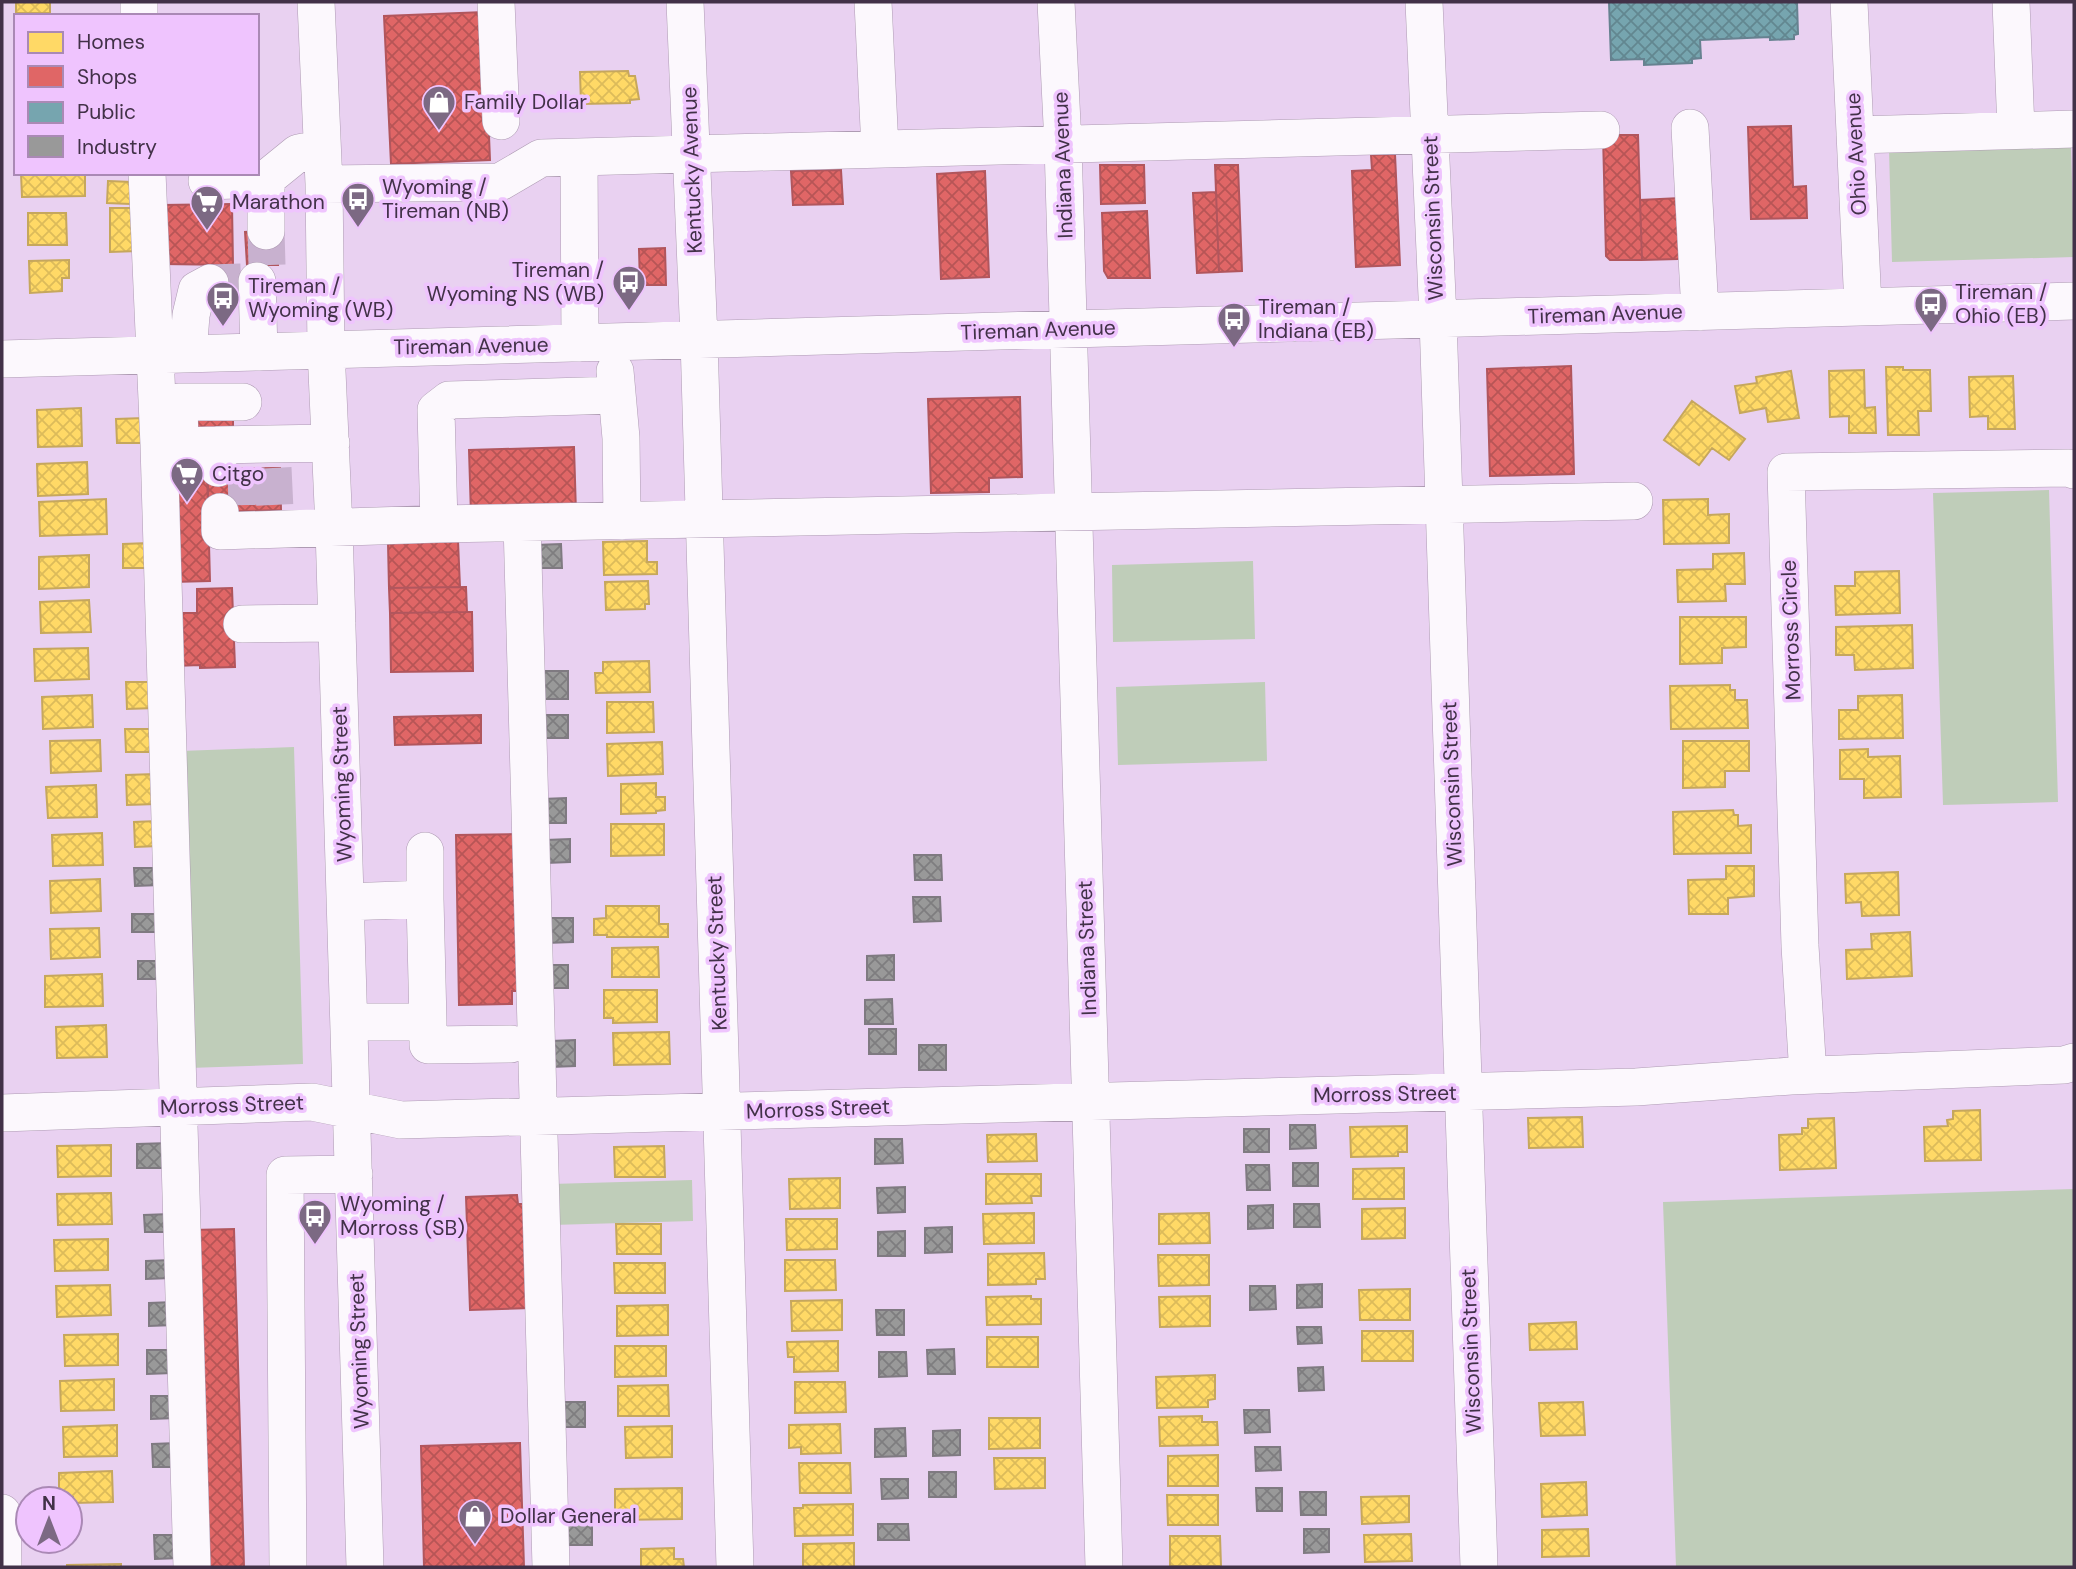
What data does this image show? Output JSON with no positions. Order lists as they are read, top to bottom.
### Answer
{
  "streets": {
    "street": [
      "Ohio Avenue",
      "Indiana Avenue",
      "Kentucky Avenue",
      "Wisconsin Street",
      "Tireman Avenue",
      "Morross Circle",
      "Wyoming Street",
      "Indiana Street",
      "Kentucky Street",
      "Morross Street"
    ]
  },
  "crossings": [
    ["Ohio Avenue", "Tireman Avenue"],
    ["Indiana Avenue", "Tireman Avenue"],
    ["Indiana Avenue", "Indiana Street"],
    ["Kentucky Avenue", "Tireman Avenue"],
    ["Kentucky Avenue", "Kentucky Street"],
    ["Wisconsin Street", "Tireman Avenue"],
    ["Wisconsin Street", "Morross Street"],
    ["Tireman Avenue", "Wyoming Street"],
    ["Tireman Avenue", "Indiana Street"],
    ["Tireman Avenue", "Kentucky Street"],
    ["Morross Circle", "Morross Street"],
    ["Wyoming Street", "Morross Street"],
    ["Indiana Street", "Morross Street"],
    ["Kentucky Street", "Morross Street"]
  ],
  "places": {
    "shop": ["Family Dollar", "Dollar General"],
    "bus stop": [
      "Wyoming / Tireman (NB)",
      "Tireman / Wyoming NS (WB)",
      "Tireman / Wyoming (WB)",
      "Tireman / Ohio (EB)",
      "Tireman / Indiana (EB)",
      "Wyoming / Morross (SB)"
    ],
    "supermarket": ["Marathon", "Citgo"]
  },
  "legend": [
    "Homes",
    "Shops",
    "Public",
    "Industry"
  ],
  "north": "top"
}
